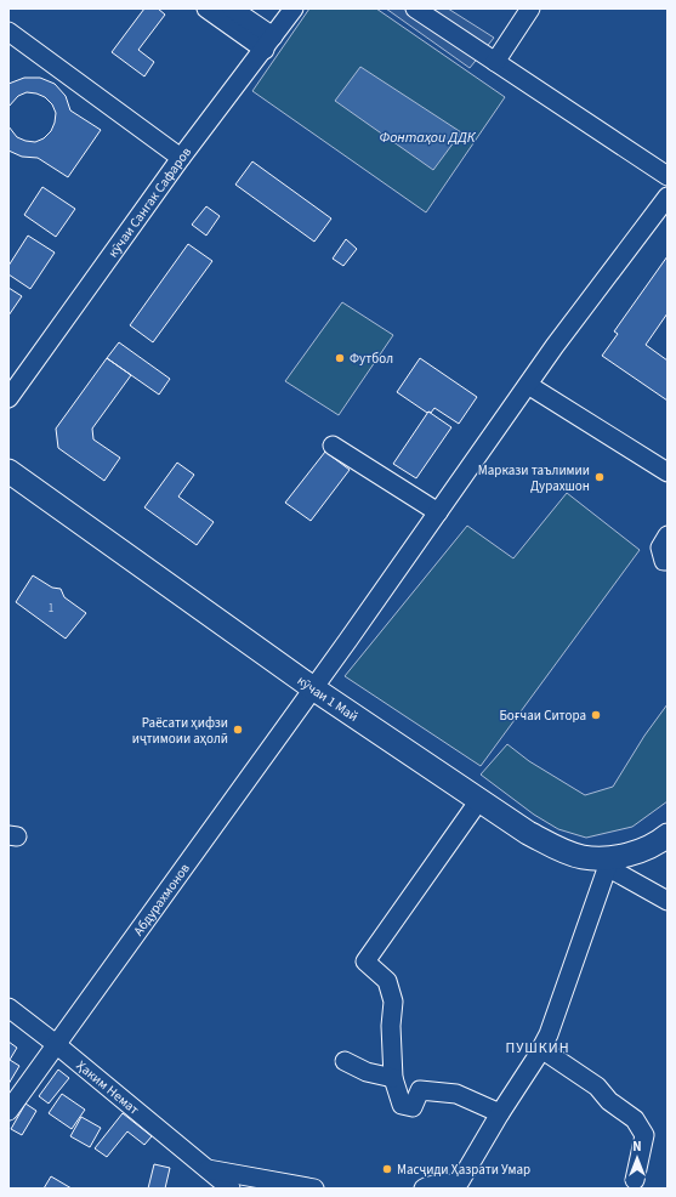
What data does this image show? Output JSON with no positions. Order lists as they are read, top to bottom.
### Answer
{
  "streets": {
    "main road": ["кӯчаи 1 Май"],
    "street": ["кӯчаи Сангак Сафаров", "Абдурахмонов", "Ҳаким Немат"]
  },
  "crossings": [
    ["кӯчаи 1 Май", "Абдурахмонов"],
    ["Абдурахмонов", "Ҳаким Немат"]
  ],
  "districts": ["ПУШКИН"],
  "water": ["Фонтаҳои ДДК"],
  "places": [
    "Футбол",
    "Маркази таълимии Дурахшон",
    "Боғчаи Ситора",
    "Раёсати ҳифзи иҷтимоии аҳолӣ",
    "Масҷиди Ҳазрати Умар"
  ],
  "house_numbers": ["1"],
  "north": "top"
}
